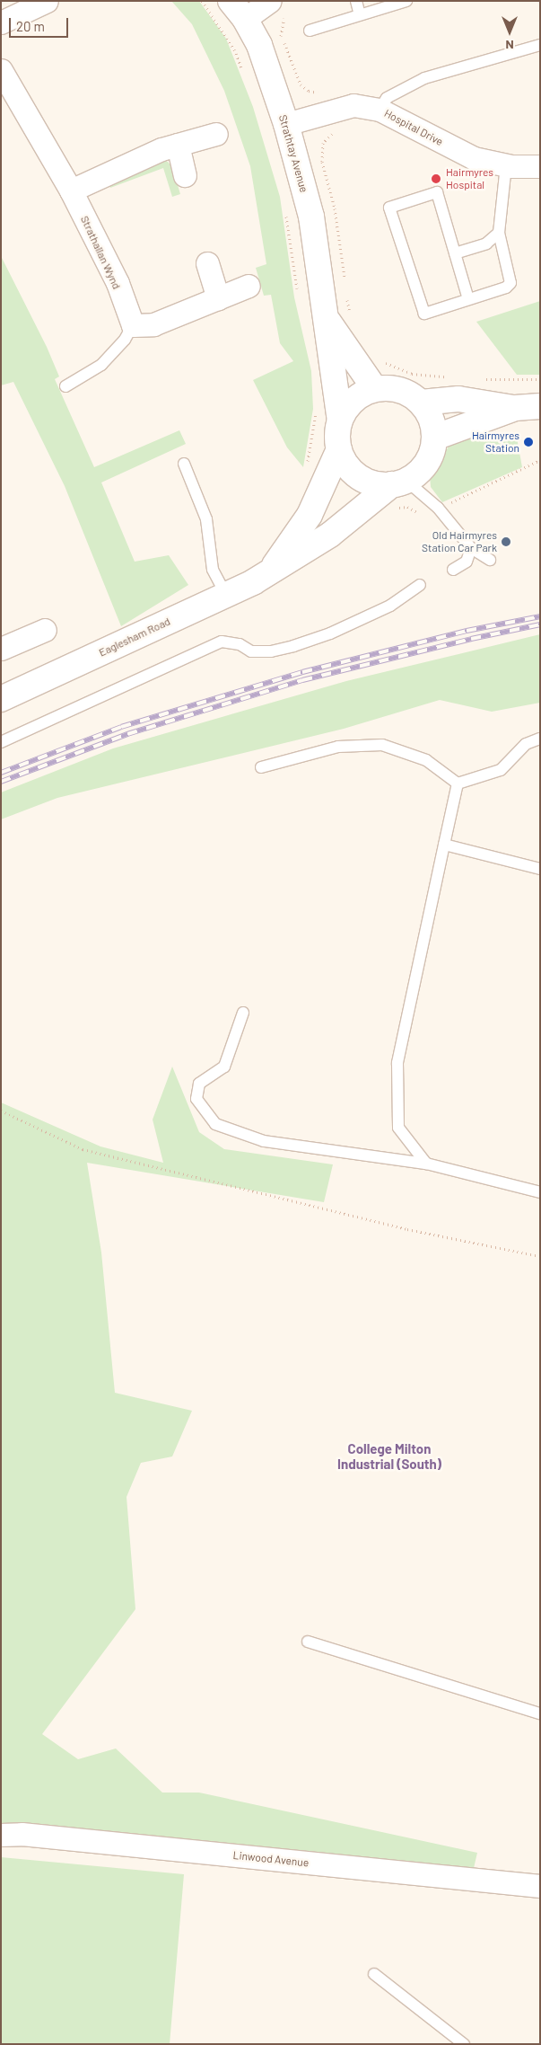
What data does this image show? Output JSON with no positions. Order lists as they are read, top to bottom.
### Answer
{
  "streets": {
    "main road": ["Strathtay Avenue", "Eaglesham Road"],
    "street": ["Hospital Drive", "Strathallan Wynd", "Linwood Avenue"]
  },
  "crossings": [
    ["Hospital Drive", "Strathtay Avenue"],
    ["Strathtay Avenue", "Eaglesham Road"]
  ],
  "districts": ["College Milton Industrial (South)"],
  "places": ["Hairmyres Hospital", "Hairmyres Station", "Old Hairmyres Station Car Park"],
  "scale_bar": "20 m",
  "north": "bottom"
}
